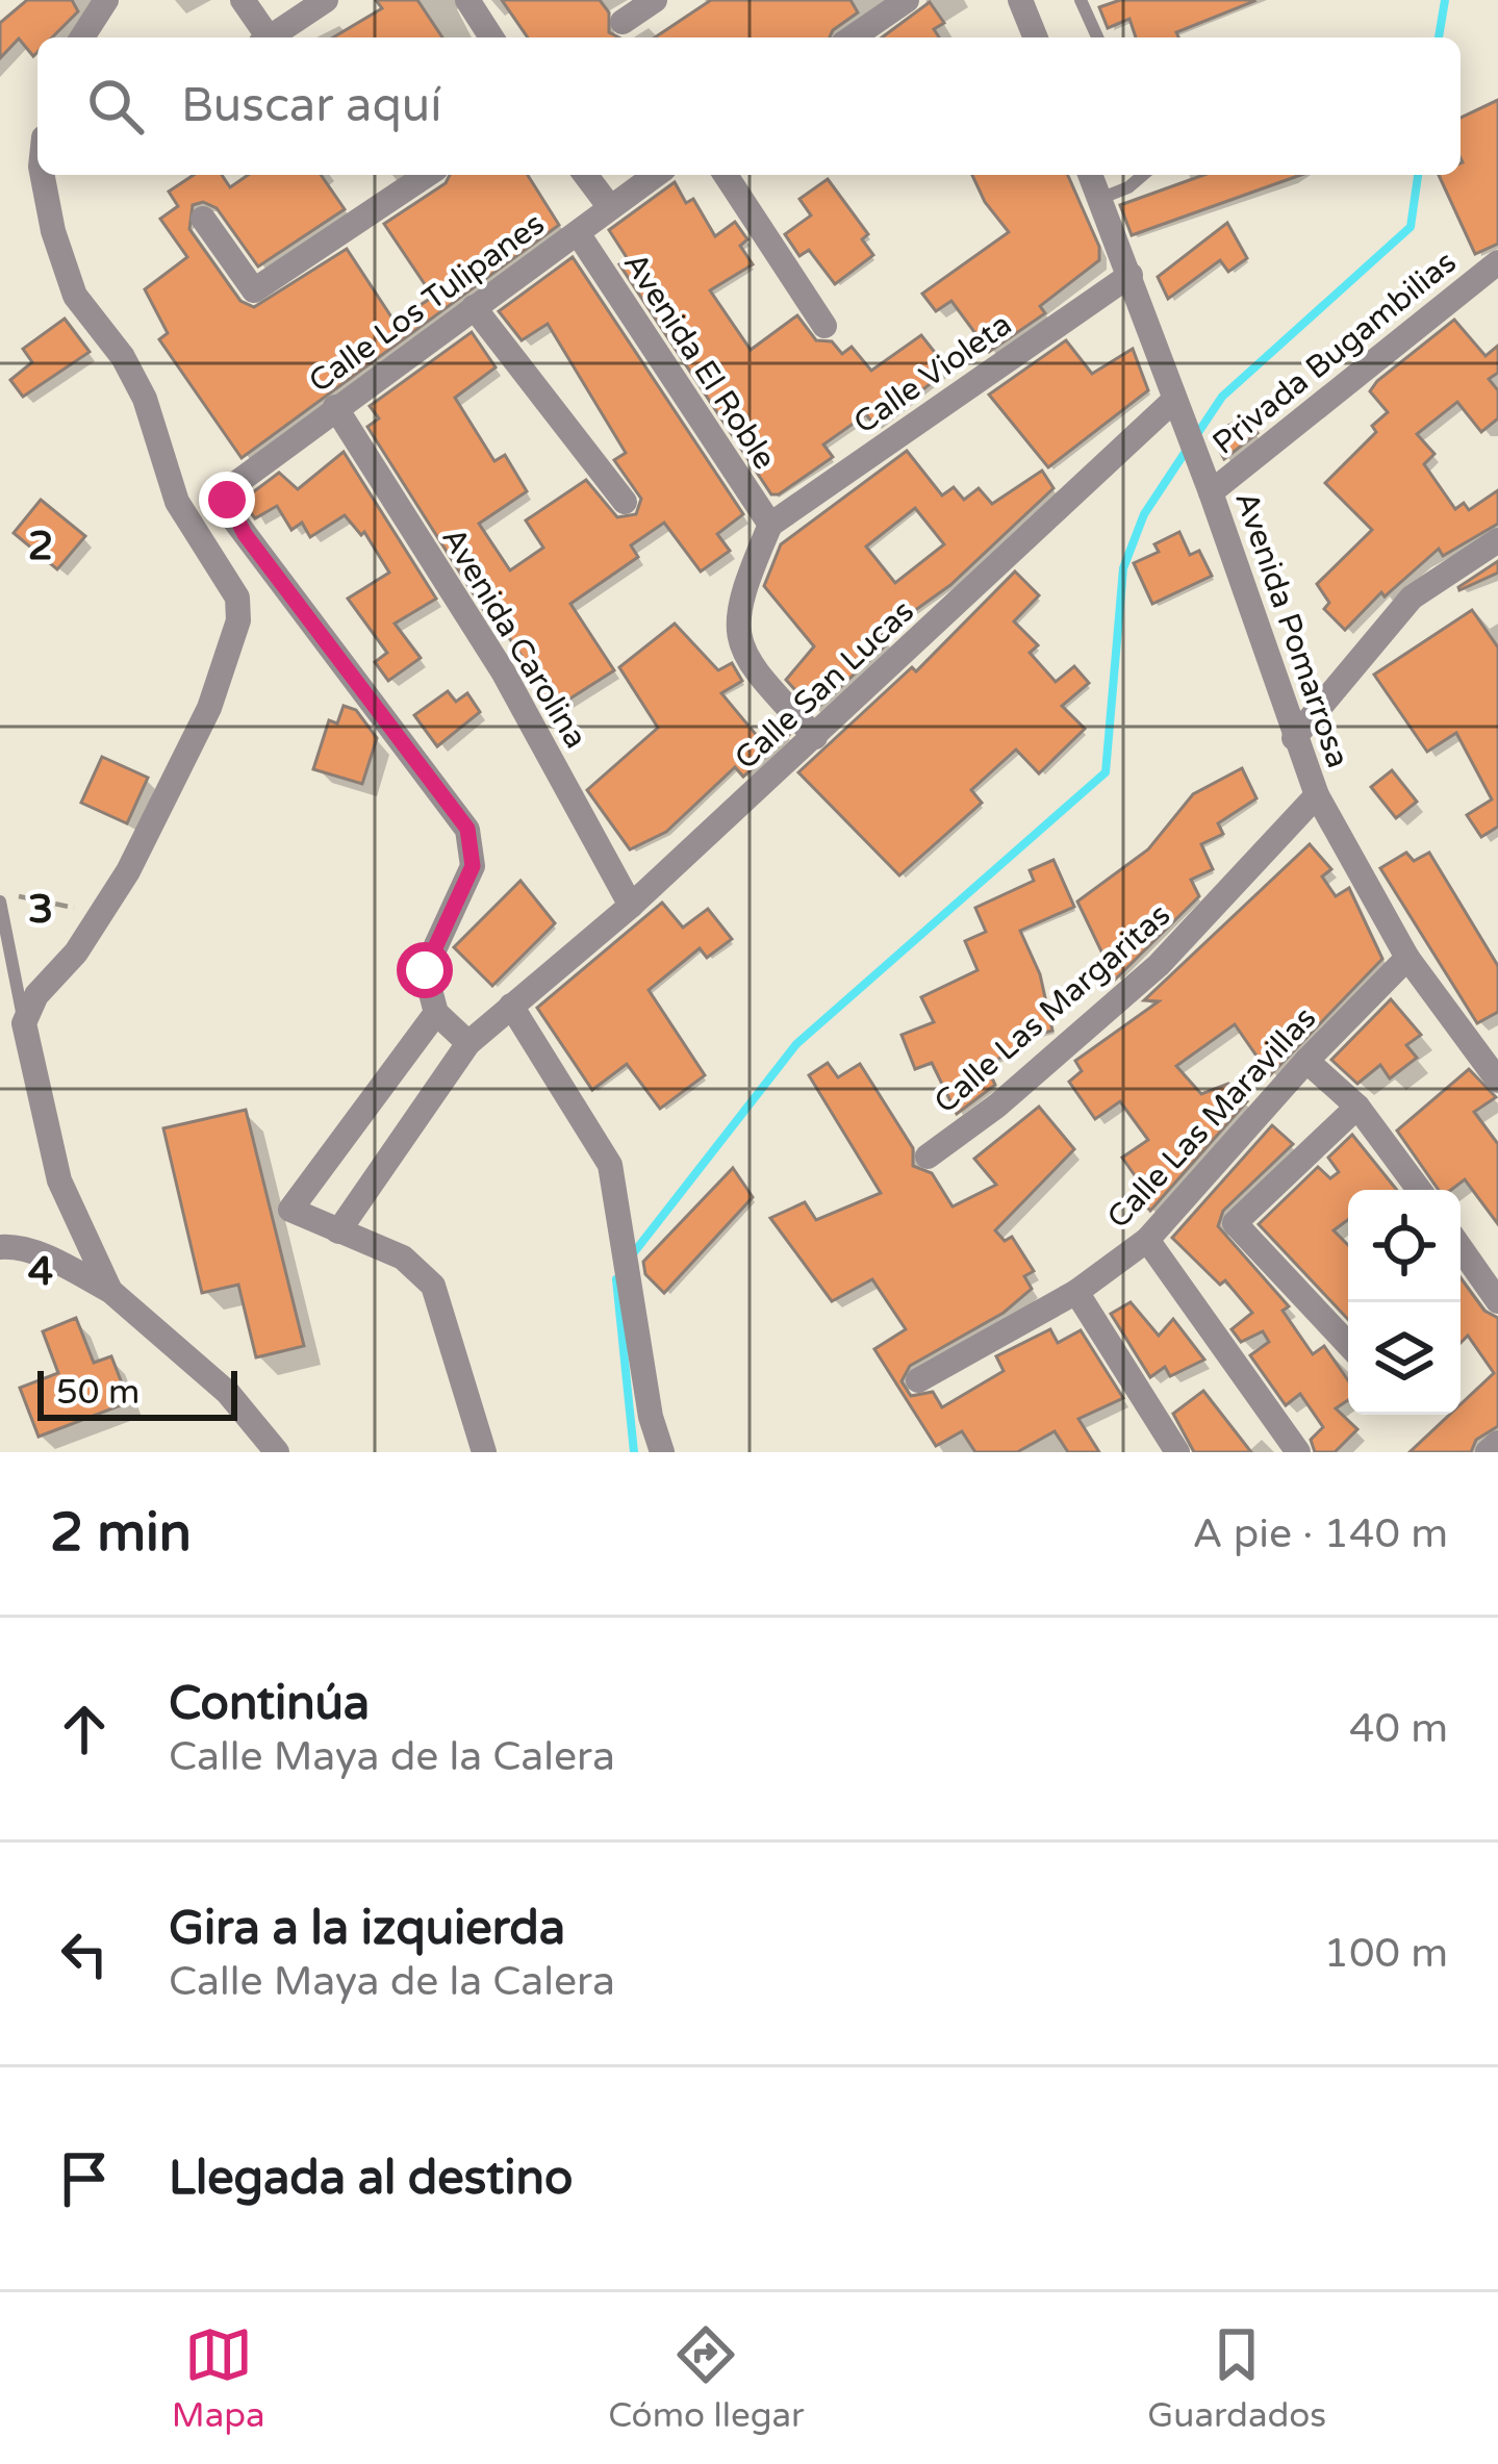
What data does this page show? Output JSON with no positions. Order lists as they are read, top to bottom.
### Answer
{
  "streets": {
    "street": [
      "Calle Los Tulipanes",
      "Privada Bugambilias",
      "Avenida El Roble",
      "Calle Violeta",
      "Avenida Pomarrosa",
      "Avenida Carolina",
      "Calle San Lucas",
      "Calle Las Margaritas",
      "Calle Las Maravillas"
    ]
  },
  "crossings": [
    ["Calle Los Tulipanes", "Avenida El Roble"],
    ["Calle Los Tulipanes", "Avenida Carolina"],
    ["Privada Bugambilias", "Avenida Pomarrosa"],
    ["Avenida El Roble", "Calle Violeta"],
    ["Calle Violeta", "Avenida Pomarrosa"],
    ["Avenida Pomarrosa", "Calle San Lucas"],
    ["Avenida Pomarrosa", "Calle Las Margaritas"],
    ["Avenida Pomarrosa", "Calle Las Maravillas"],
    ["Avenida Carolina", "Calle San Lucas"]
  ],
  "scale_bar": "50 m",
  "page": {
    "search": "Buscar aquí",
    "scale": "50 m",
    "heading": ["2 min", "A pie · 140 m"],
    "list": [
      ["Continúa", "Calle Maya de la Calera", "40 m"],
      ["Gira a la izquierda", "Calle Maya de la Calera", "100 m"],
      "Llegada al destino"
    ],
    "nav": ["Mapa", "Cómo llegar", "Guardados"]
  },
  "grid": {
    "rows": ["2", "3", "4"]
  }
}
